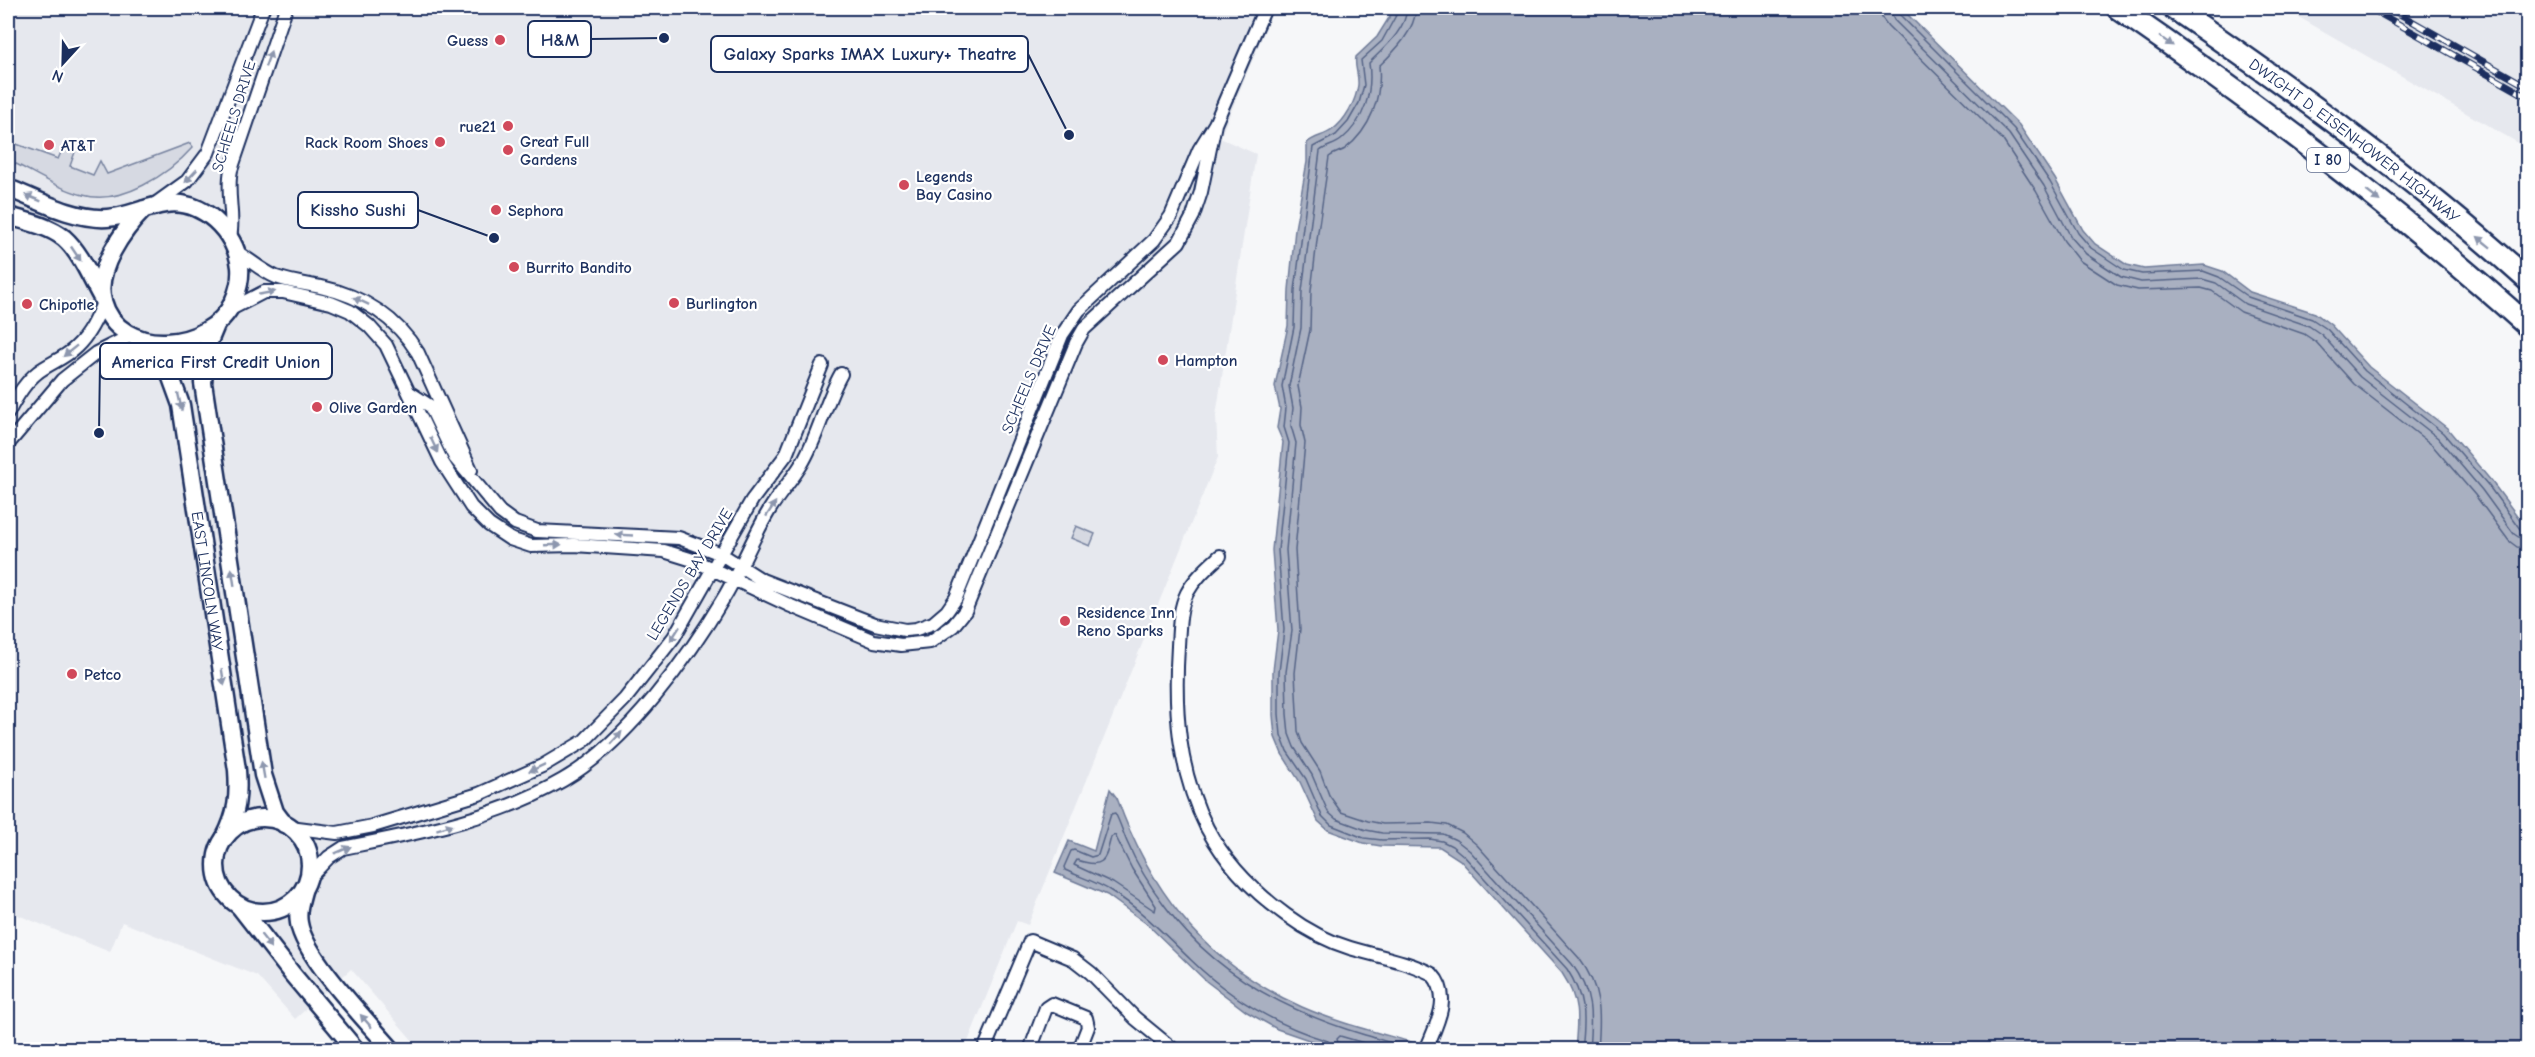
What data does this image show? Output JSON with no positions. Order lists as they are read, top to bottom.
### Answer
{
  "streets": {
    "highway": ["DWIGHT D. EISENHOWER HIGHWAY", "I 80"],
    "street": ["SCHEELS DRIVE", "LEGENDS BAY DRIVE", "EAST LINCOLN WAY"]
  },
  "crossings": [
    ["SCHEELS DRIVE", "LEGENDS BAY DRIVE"],
    ["SCHEELS DRIVE", "EAST LINCOLN WAY"],
    ["LEGENDS BAY DRIVE", "EAST LINCOLN WAY"]
  ],
  "places": [
    "H&M",
    "Guess",
    "rue21",
    "Galaxy Sparks IMAX Luxury+ Theatre",
    "Rack Room Shoes",
    "AT&T",
    "Great Full Gardens",
    "Legends Bay Casino",
    "Sephora",
    "Kissho Sushi",
    "Burrito Bandito",
    "Burlington",
    "Chipotle",
    "Hampton",
    "Olive Garden",
    "America First Credit Union",
    "Residence Inn Reno Sparks",
    "Petco"
  ],
  "north": "bottom"
}
